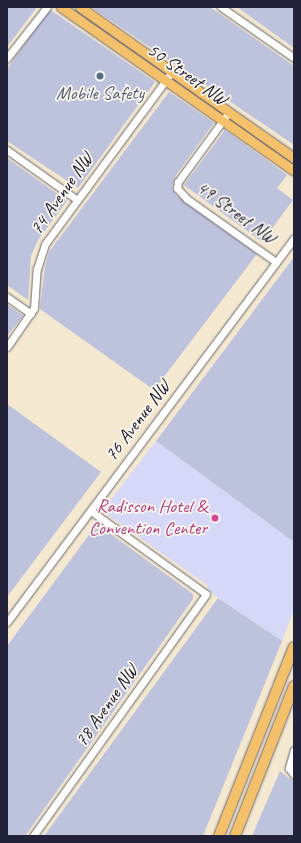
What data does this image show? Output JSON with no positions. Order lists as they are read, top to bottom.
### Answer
{
  "streets": {
    "main road": ["50 Street NW"],
    "street": [
      "74 Avenue NW",
      "49 Street NW",
      "76 Avenue NW",
      "78 Avenue NW"
    ]
  },
  "crossings": [
    ["50 Street NW", "74 Avenue NW"],
    ["50 Street NW", "49 Street NW"],
    ["49 Street NW", "76 Avenue NW"],
    ["76 Avenue NW", "78 Avenue NW"]
  ],
  "places": ["Mobile Safety", "Radisson Hotel & Convention Center"]
}
